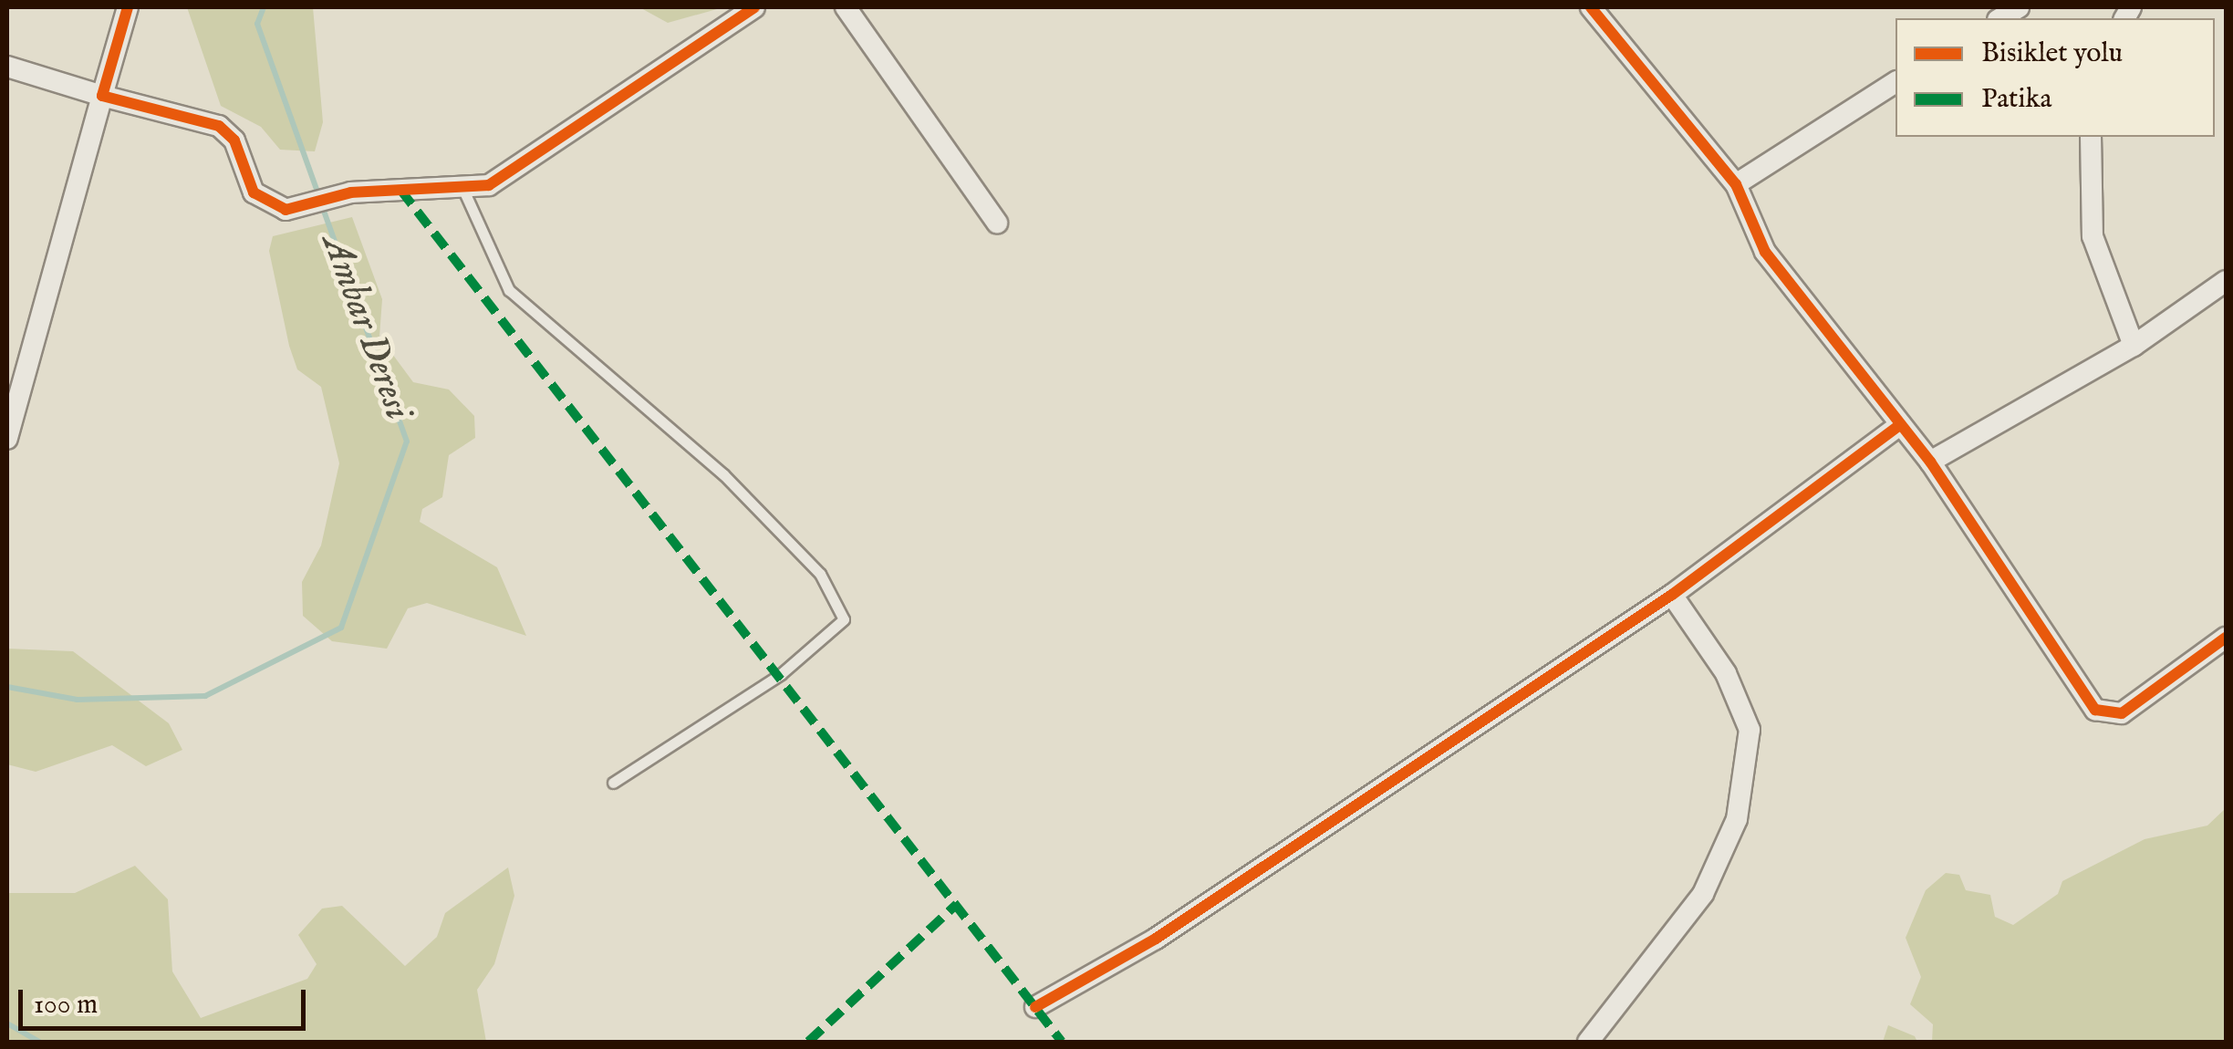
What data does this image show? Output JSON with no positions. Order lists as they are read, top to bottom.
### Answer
{
  "water": ["Ambar Deresi"],
  "legend": ["Bisiklet yolu", "Patika"],
  "scale_bar": "100 m"
}
